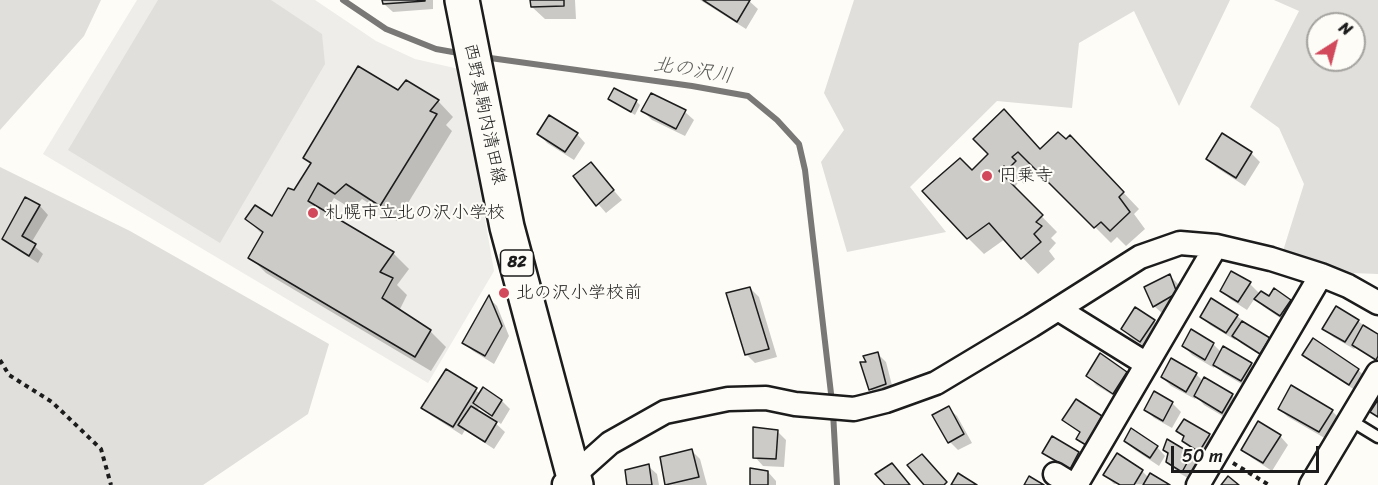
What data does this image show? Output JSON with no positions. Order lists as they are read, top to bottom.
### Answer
{
  "streets": {
    "main road": ["西野真駒内清田線", "82"]
  },
  "water": ["北の沢川"],
  "places": ["円乗寺", "札幌市立北の沢小学校", "北の沢小学校前"],
  "scale_bar": "50 m",
  "north": "top right"
}
